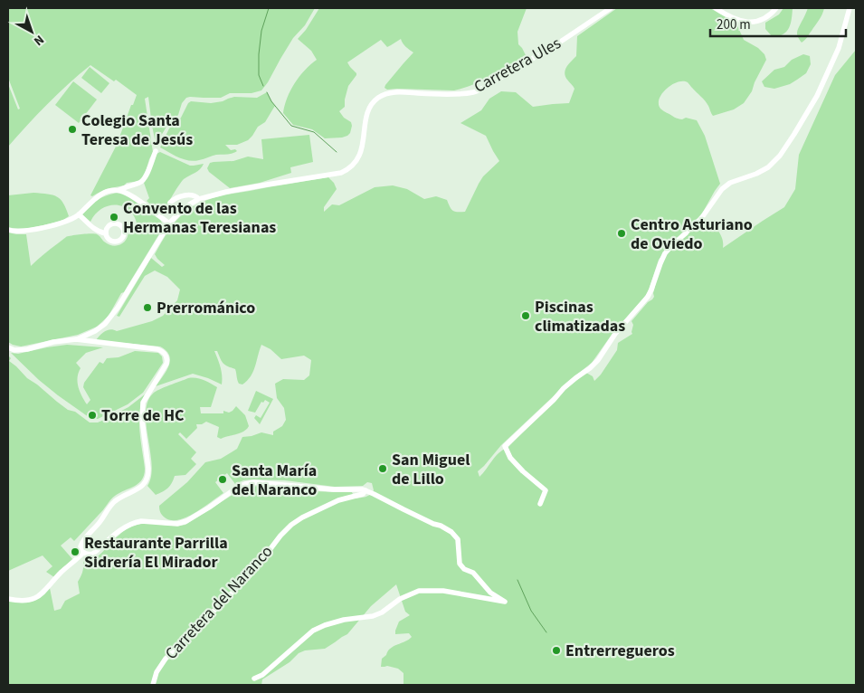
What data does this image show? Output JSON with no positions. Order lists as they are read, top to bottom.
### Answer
{
  "streets": {
    "street": ["Carretera Ules", "Carretera del Naranco"]
  },
  "places": [
    "Colegio Santa Teresa de Jesús",
    "Convento de las Hermanas Teresianas",
    "Centro Asturiano de Oviedo",
    "Prerrománico",
    "Piscinas climatizadas",
    "Torre de HC",
    "San Miguel de Lillo",
    "Santa María del Naranco",
    "Restaurante Parrilla Sidrería El Mirador",
    "Entrerregueros"
  ],
  "scale_bar": "200 m",
  "north": "bottom right"
}
